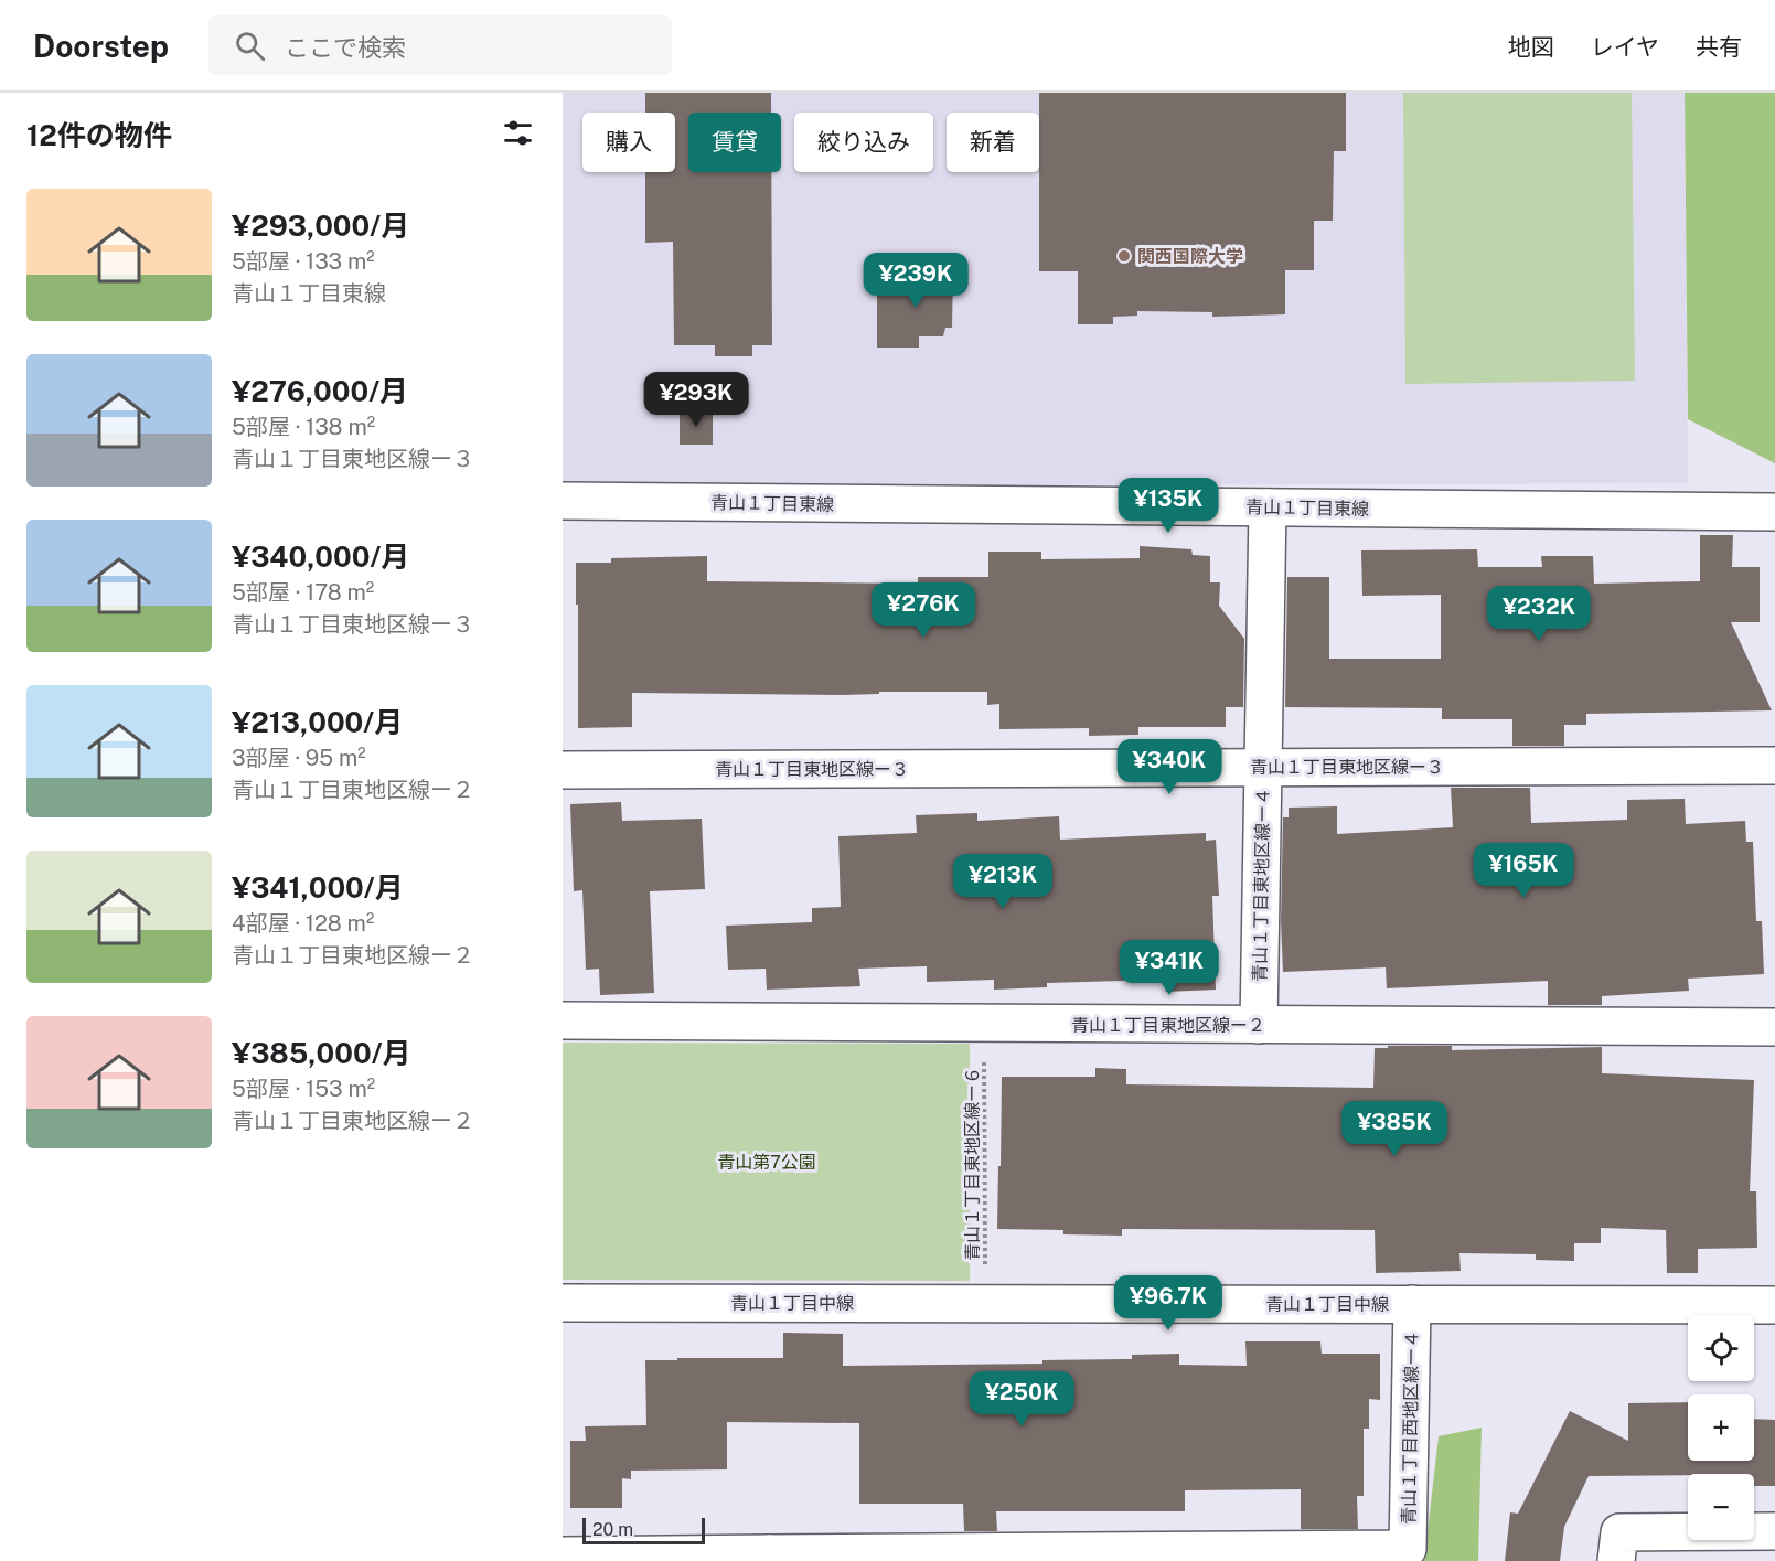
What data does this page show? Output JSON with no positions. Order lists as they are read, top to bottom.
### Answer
{
  "streets": {
    "street": [
      "青山１丁目東線",
      "青山１丁目東地区線ー３",
      "青山１丁目東地区線ー４",
      "青山１丁目東地区線ー２",
      "青山１丁目中線",
      "青山１丁目西地区線ー４"
    ],
    "path": ["青山１丁目東地区線ー６"]
  },
  "crossings": [
    ["青山１丁目東線", "青山１丁目東地区線ー４"],
    ["青山１丁目東地区線ー３", "青山１丁目東地区線ー４"],
    ["青山１丁目東地区線ー４", "青山１丁目東地区線ー２"],
    ["青山１丁目東地区線ー２", "青山１丁目東地区線ー６"],
    ["青山１丁目東地区線ー６", "青山１丁目中線"],
    ["青山１丁目中線", "青山１丁目西地区線ー４"]
  ],
  "parks": ["青山第7公園"],
  "places": ["関西国際大学"],
  "scale_bar": "20 m",
  "page": {
    "header": "Doorstep",
    "search": "ここで検索",
    "nav": ["地図", "レイヤ", "共有"],
    "heading": "12件の物件",
    "chip": [
      "購入",
      "賃貸",
      "絞り込み",
      "新着"
    ],
    "list": [
      {
        "name": "¥293,000/月",
        "note": "5部屋 · 133 m² · 青山１丁目東線"
      },
      {
        "name": "¥276,000/月",
        "note": "5部屋 · 138 m² · 青山１丁目東地区線ー３"
      },
      {
        "name": "¥340,000/月",
        "note": "5部屋 · 178 m² · 青山１丁目東地区線ー３"
      },
      {
        "name": "¥213,000/月",
        "note": "3部屋 · 95 m² · 青山１丁目東地区線ー２"
      },
      {
        "name": "¥341,000/月",
        "note": "4部屋 · 128 m² · 青山１丁目東地区線ー２"
      },
      {
        "name": "¥385,000/月",
        "note": "5部屋 · 153 m² · 青山１丁目東地区線ー２"
      }
    ],
    "price": [
      "¥239K",
      "¥293K",
      "¥135K",
      "¥276K",
      "¥232K",
      "¥340K",
      "¥165K",
      "¥213K",
      "¥341K",
      "¥385K",
      "¥96.7K",
      "¥250K"
    ],
    "map_buttons": ["+", "−"],
    "scale": "20 m"
  }
}
